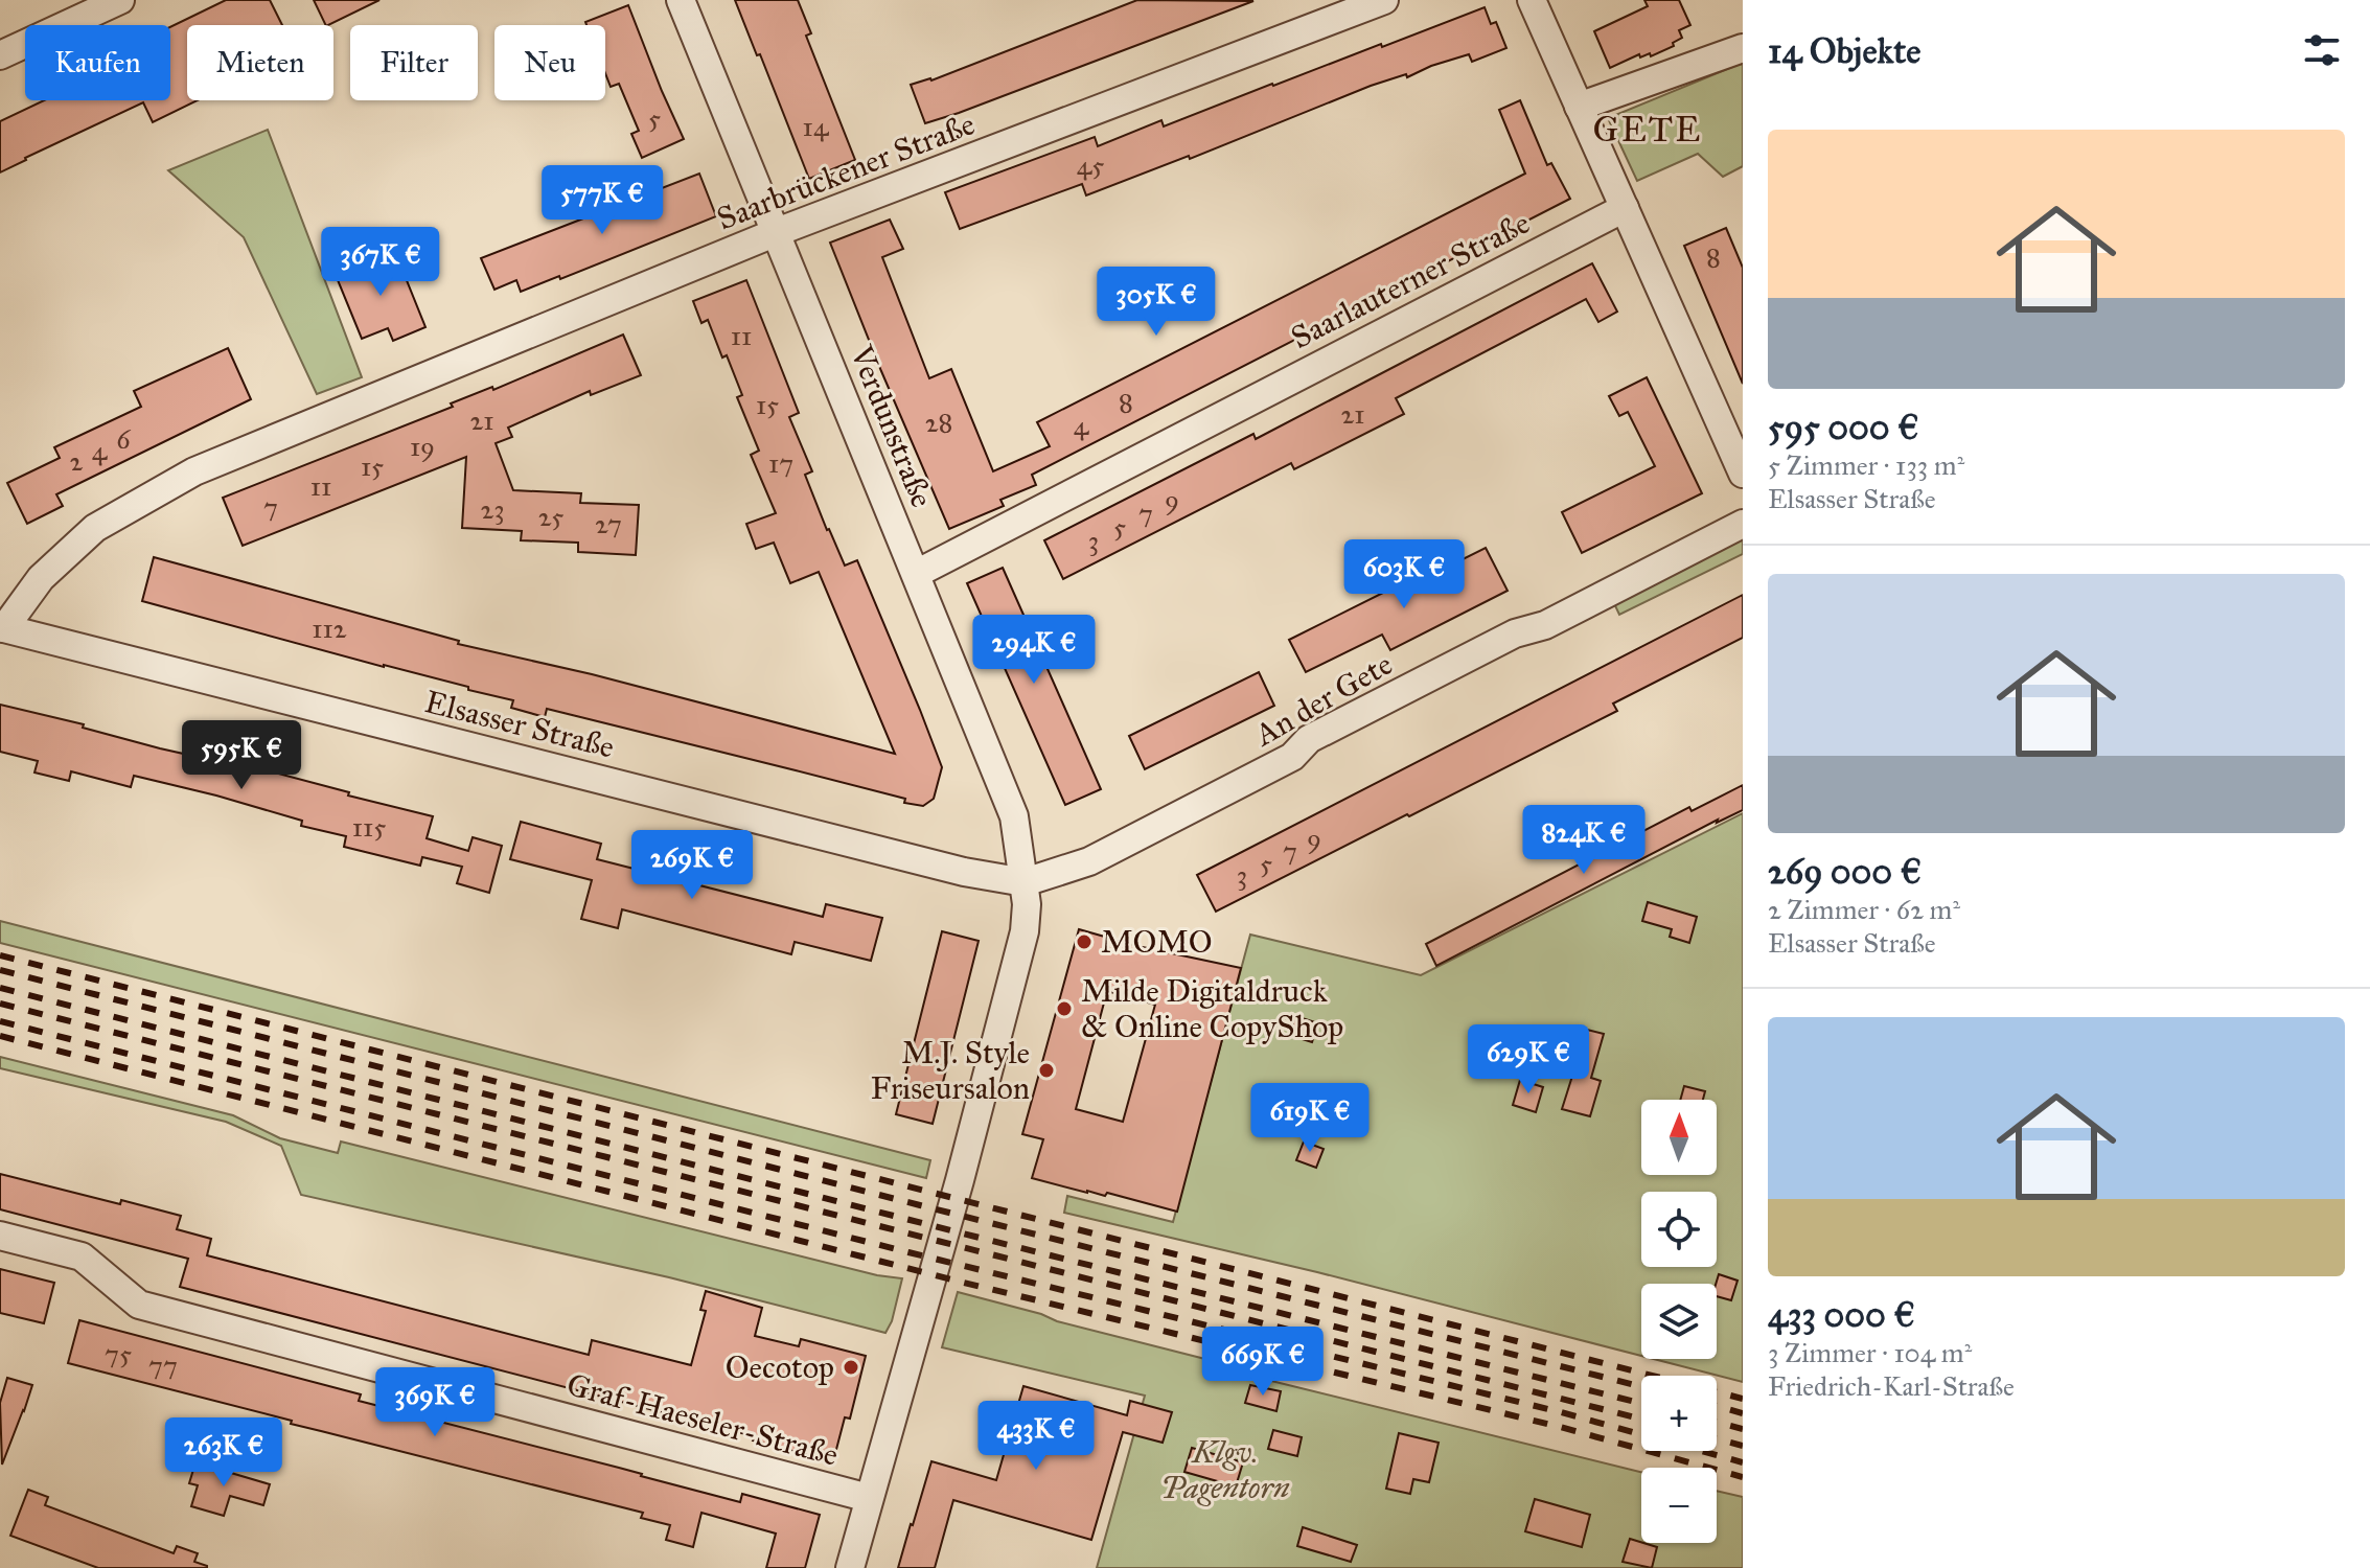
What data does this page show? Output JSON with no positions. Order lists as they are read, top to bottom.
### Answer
{
  "streets": {
    "street": [
      "Saarbrückener Straße",
      "Saarlauterner Straße",
      "Verdunstraße",
      "An der Gete",
      "Elsasser Straße",
      "Graf-Haeseler-Straße"
    ]
  },
  "crossings": [
    ["Saarbrückener Straße", "Verdunstraße"],
    ["Saarbrückener Straße", "Elsasser Straße"],
    ["Saarlauterner Straße", "Verdunstraße"],
    ["Verdunstraße", "An der Gete"],
    ["Verdunstraße", "Elsasser Straße"],
    ["Verdunstraße", "Graf-Haeseler-Straße"],
    ["An der Gete", "Elsasser Straße"]
  ],
  "districts": ["GETE"],
  "parks": ["Klgv. Pagentorn"],
  "places": [
    "MOMO",
    "Milde Digitaldruck & Online CopyShop",
    "M.J. Style Friseursalon",
    "Oecotop"
  ],
  "house_numbers": [
    "5",
    "14",
    "45",
    "8",
    "11",
    "8",
    "15",
    "21",
    "21",
    "28",
    "4",
    "6",
    "19",
    "4",
    "2",
    "17",
    "15",
    "11",
    "9",
    "7",
    "23",
    "7",
    "25",
    "27",
    "5",
    "3",
    "112",
    "115",
    "9",
    "7",
    "5",
    "3",
    "75",
    "77"
  ],
  "north": "top",
  "page": {
    "heading": "14 Objekte",
    "chip": [
      "Kaufen",
      "Mieten",
      "Filter",
      "Neu"
    ],
    "list": [
      {
        "name": "595 000 €",
        "note": "5 Zimmer · 133 m² · Elsasser Straße"
      },
      {
        "name": "269 000 €",
        "note": "2 Zimmer · 62 m² · Elsasser Straße"
      },
      {
        "name": "433 000 €",
        "note": "3 Zimmer · 104 m² · Friedrich-Karl-Straße"
      }
    ],
    "price": [
      "577K €",
      "367K €",
      "305K €",
      "603K €",
      "294K €",
      "595K €",
      "824K €",
      "269K €",
      "629K €",
      "619K €",
      "669K €",
      "369K €",
      "433K €",
      "263K €"
    ],
    "map_buttons": ["+", "−"]
  }
}
